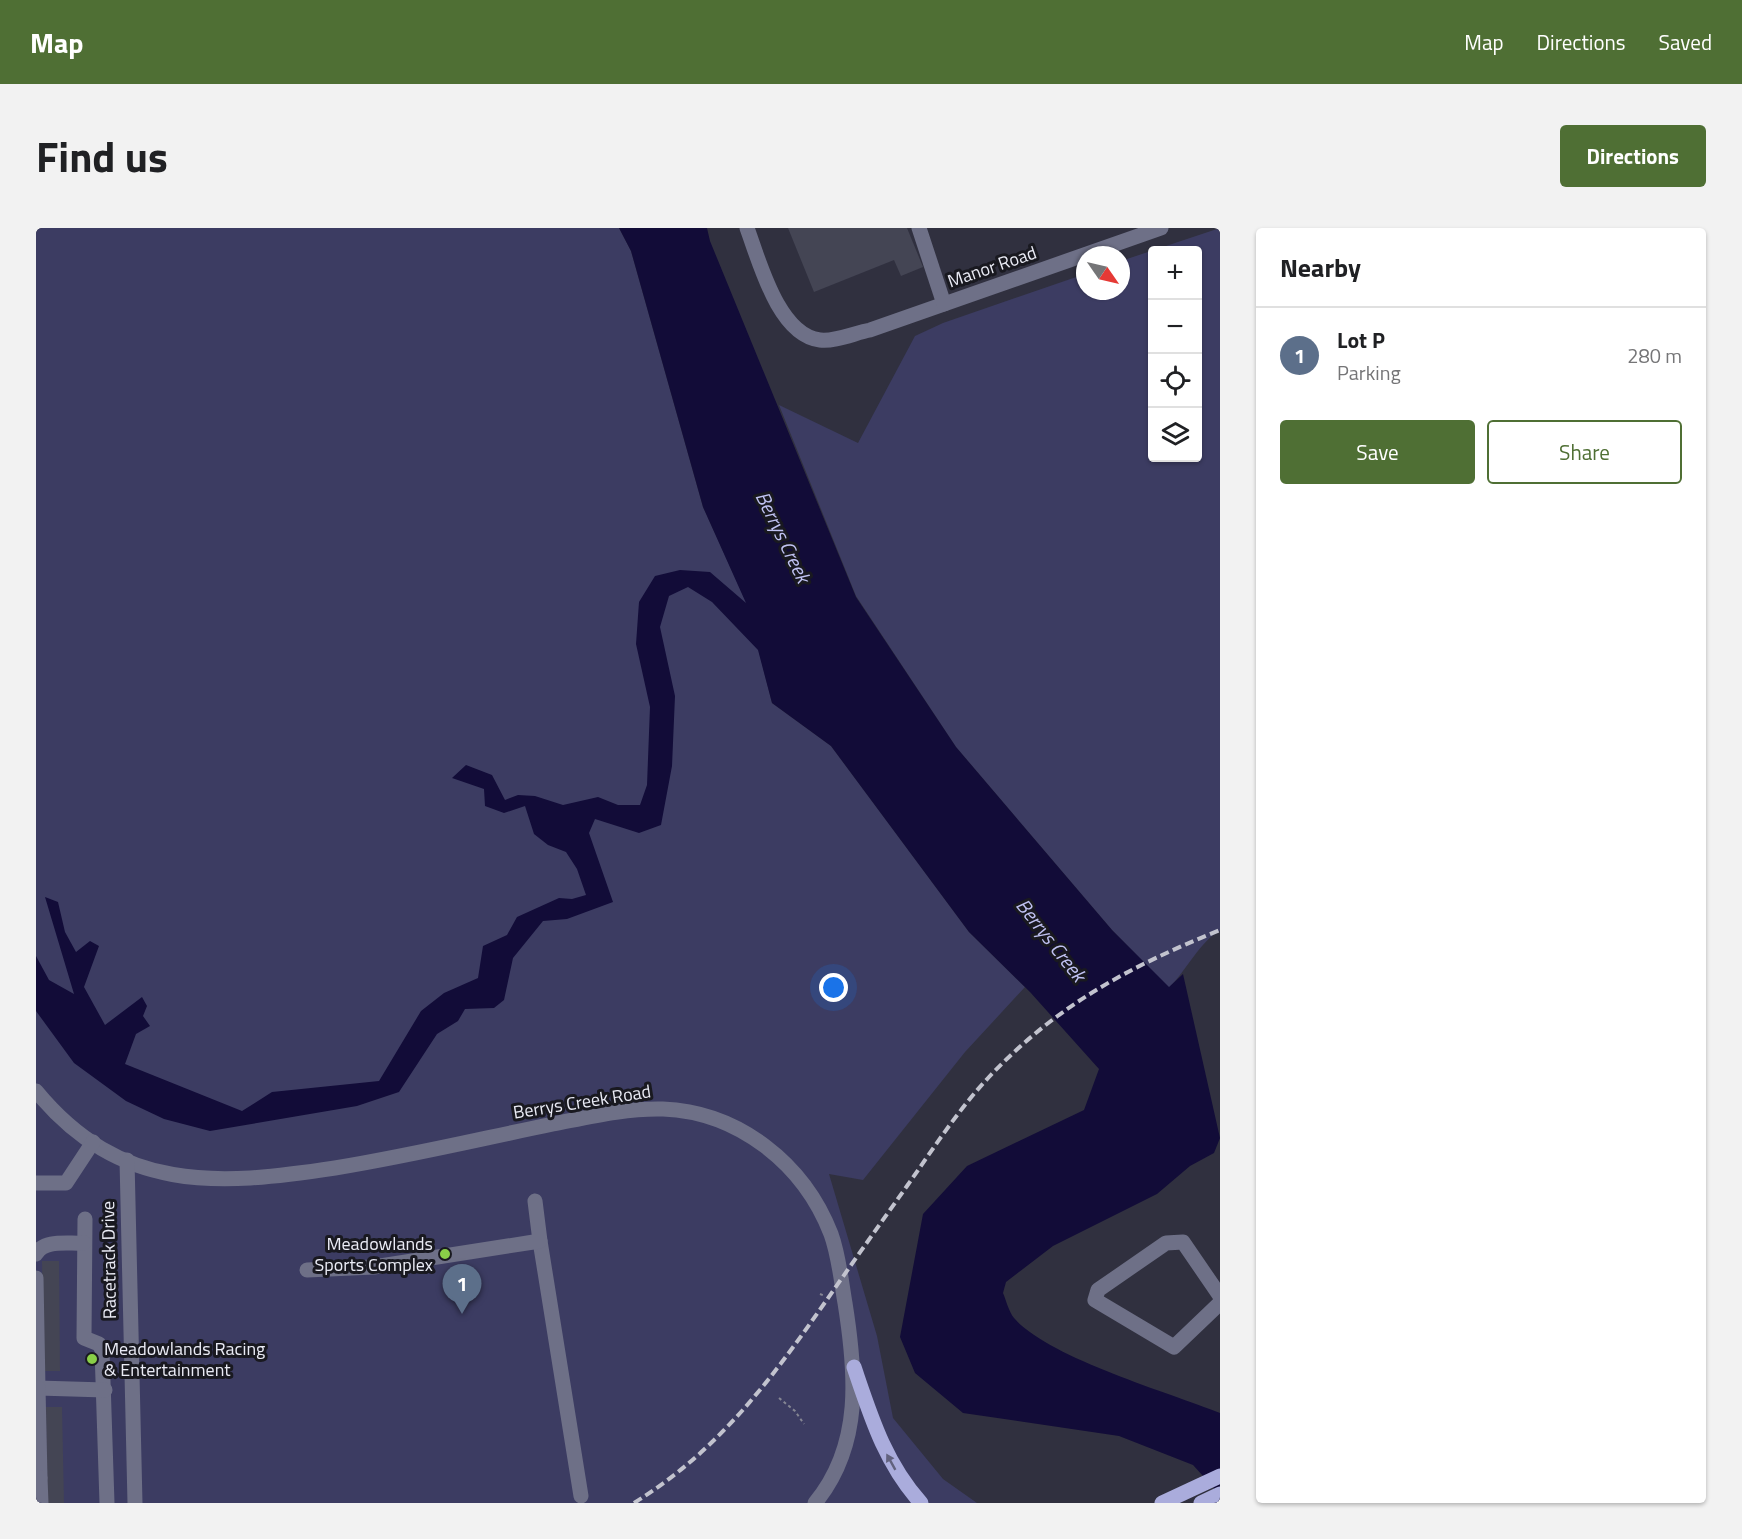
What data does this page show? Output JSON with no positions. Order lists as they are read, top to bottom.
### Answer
{
  "streets": {
    "street": ["Manor Road", "Berrys Creek Road", "Racetrack Drive"]
  },
  "crossings": [
    ["Berrys Creek Road", "Racetrack Drive"]
  ],
  "water": ["Berrys Creek"],
  "places": ["Meadowlands Sports Complex", "Meadowlands Racing & Entertainment"],
  "north": "bottom right",
  "page": {
    "header": "Map",
    "nav": ["Map", "Directions", "Saved"],
    "title": "Find us",
    "buttons": [
      "Directions",
      ["Save", "Share"]
    ],
    "heading": "Nearby",
    "map_buttons": ["+", "−"],
    "list": [
      {
        "mark": "1",
        "name": "Lot P",
        "note": "Parking",
        "value": "280 m"
      }
    ],
    "pins": "1"
  }
}
